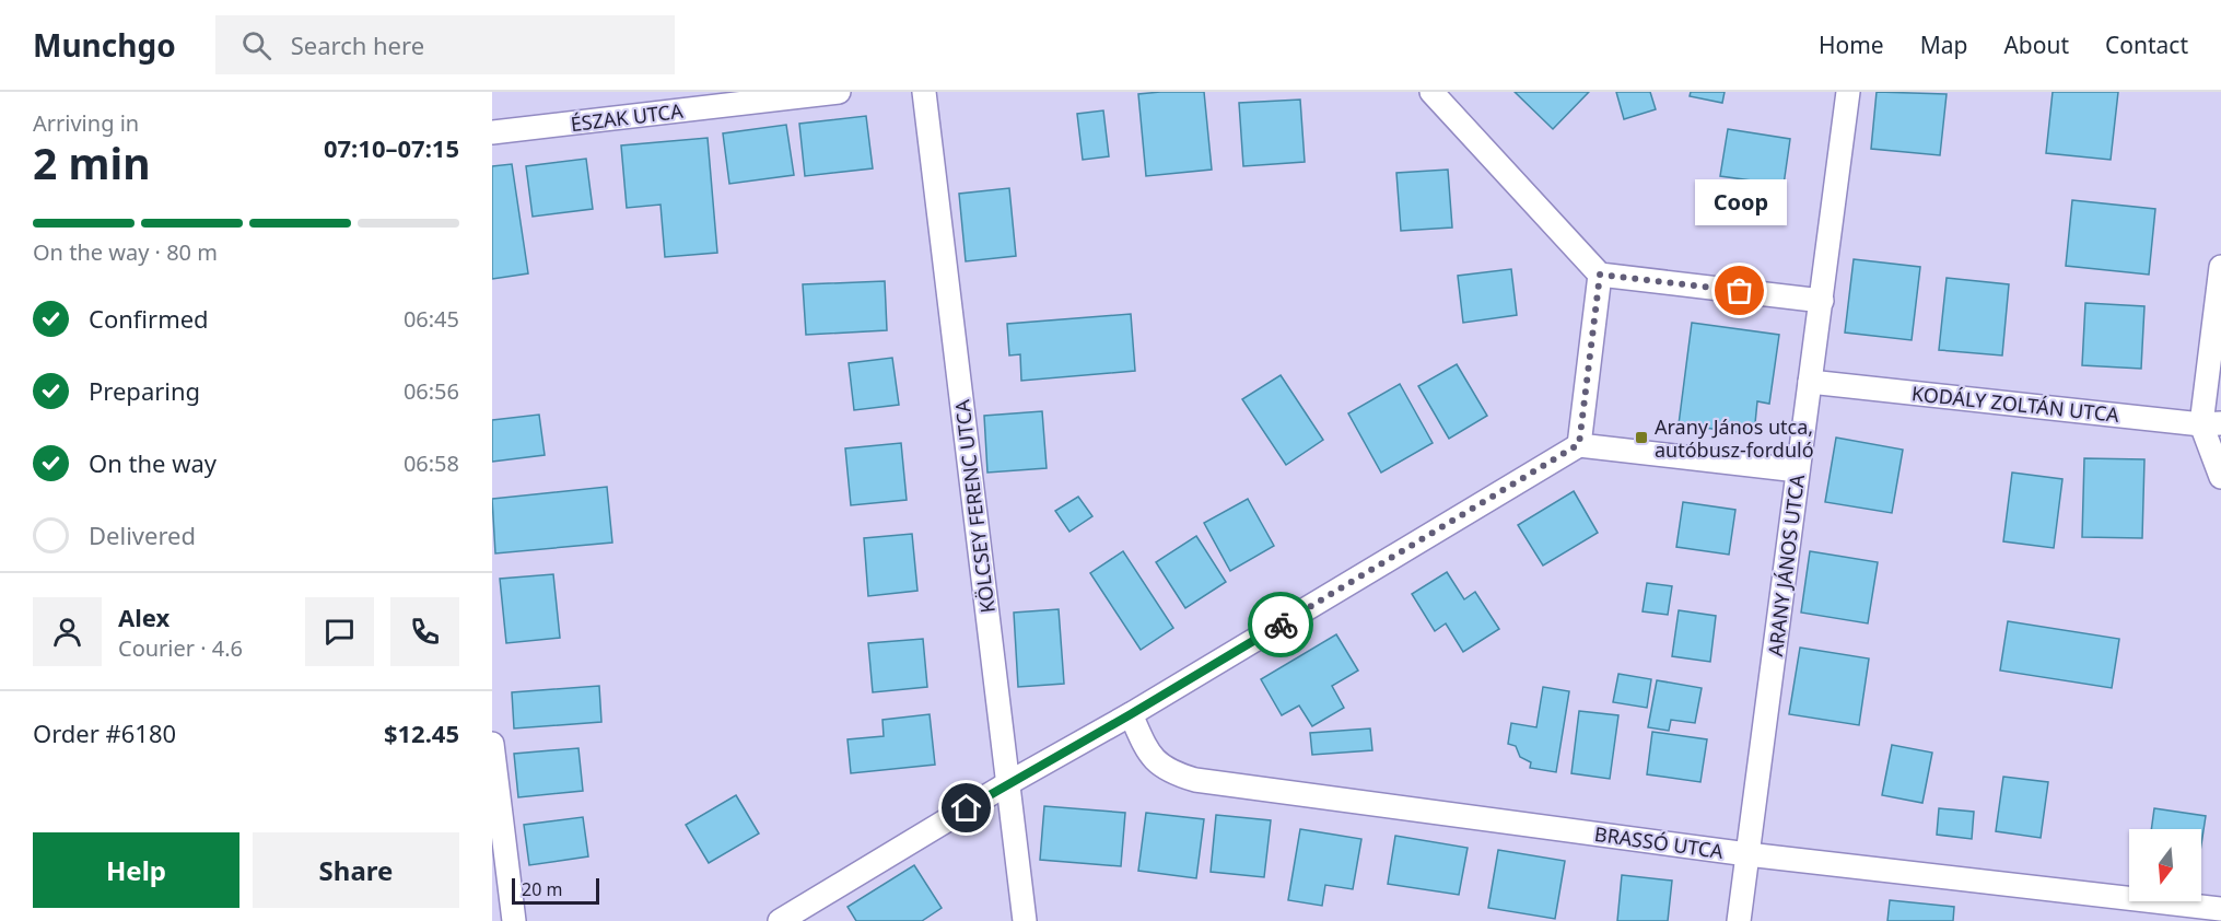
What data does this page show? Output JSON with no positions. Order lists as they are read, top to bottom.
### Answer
{
  "streets": {
    "street": [
      "ÉSZAK UTCA",
      "KODÁLY ZOLTÁN UTCA",
      "KÖLCSEY FERENC UTCA",
      "ARANY JÁNOS UTCA",
      "BRASSÓ UTCA"
    ]
  },
  "crossings": [
    ["KODÁLY ZOLTÁN UTCA", "ARANY JÁNOS UTCA"],
    ["ARANY JÁNOS UTCA", "BRASSÓ UTCA"]
  ],
  "places": {
    "other": ["Coop"],
    "transit": ["Arany János utca, autóbusz-forduló"]
  },
  "scale_bar": "20 m",
  "north": "bottom",
  "page": {
    "header": "Munchgo",
    "search": "Search here",
    "nav": [
      "Home",
      "Map",
      "About",
      "Contact"
    ],
    "heading": ["2 min", "Arriving in", "07:10–07:15"],
    "panel": [
      "Alex",
      "Courier · 4.6",
      "Order #6180",
      "$12.45"
    ],
    "bubble": "Coop",
    "bar": "On the way · 80 m",
    "list": [
      ["Confirmed", "06:45"],
      ["Preparing", "06:56"],
      ["On the way", "06:58"],
      "Delivered"
    ],
    "buttons": ["Help", "Share"],
    "scale": "20 m"
  }
}
